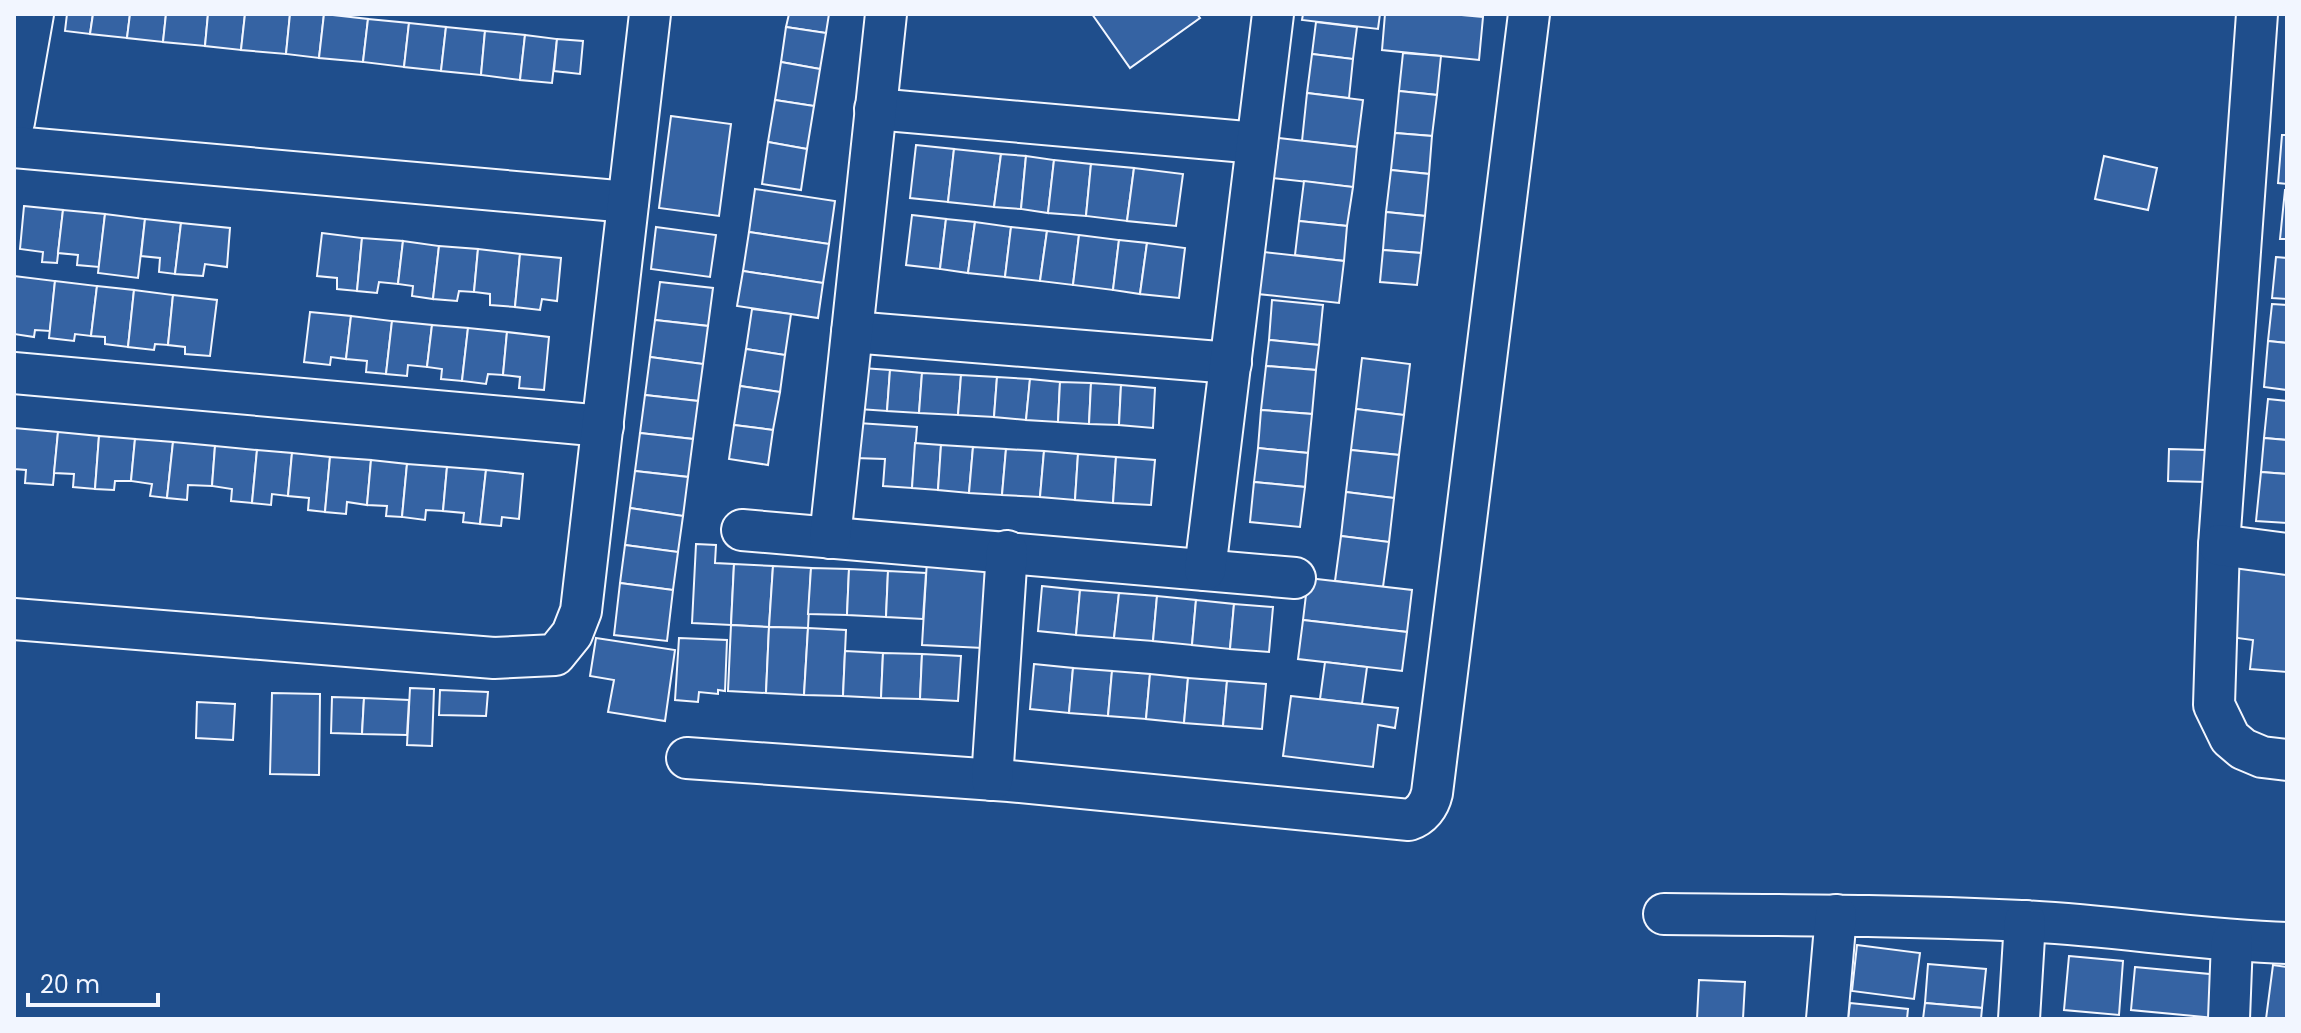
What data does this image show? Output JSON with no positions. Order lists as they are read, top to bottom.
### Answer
{
  "scale_bar": "20 m"
}
